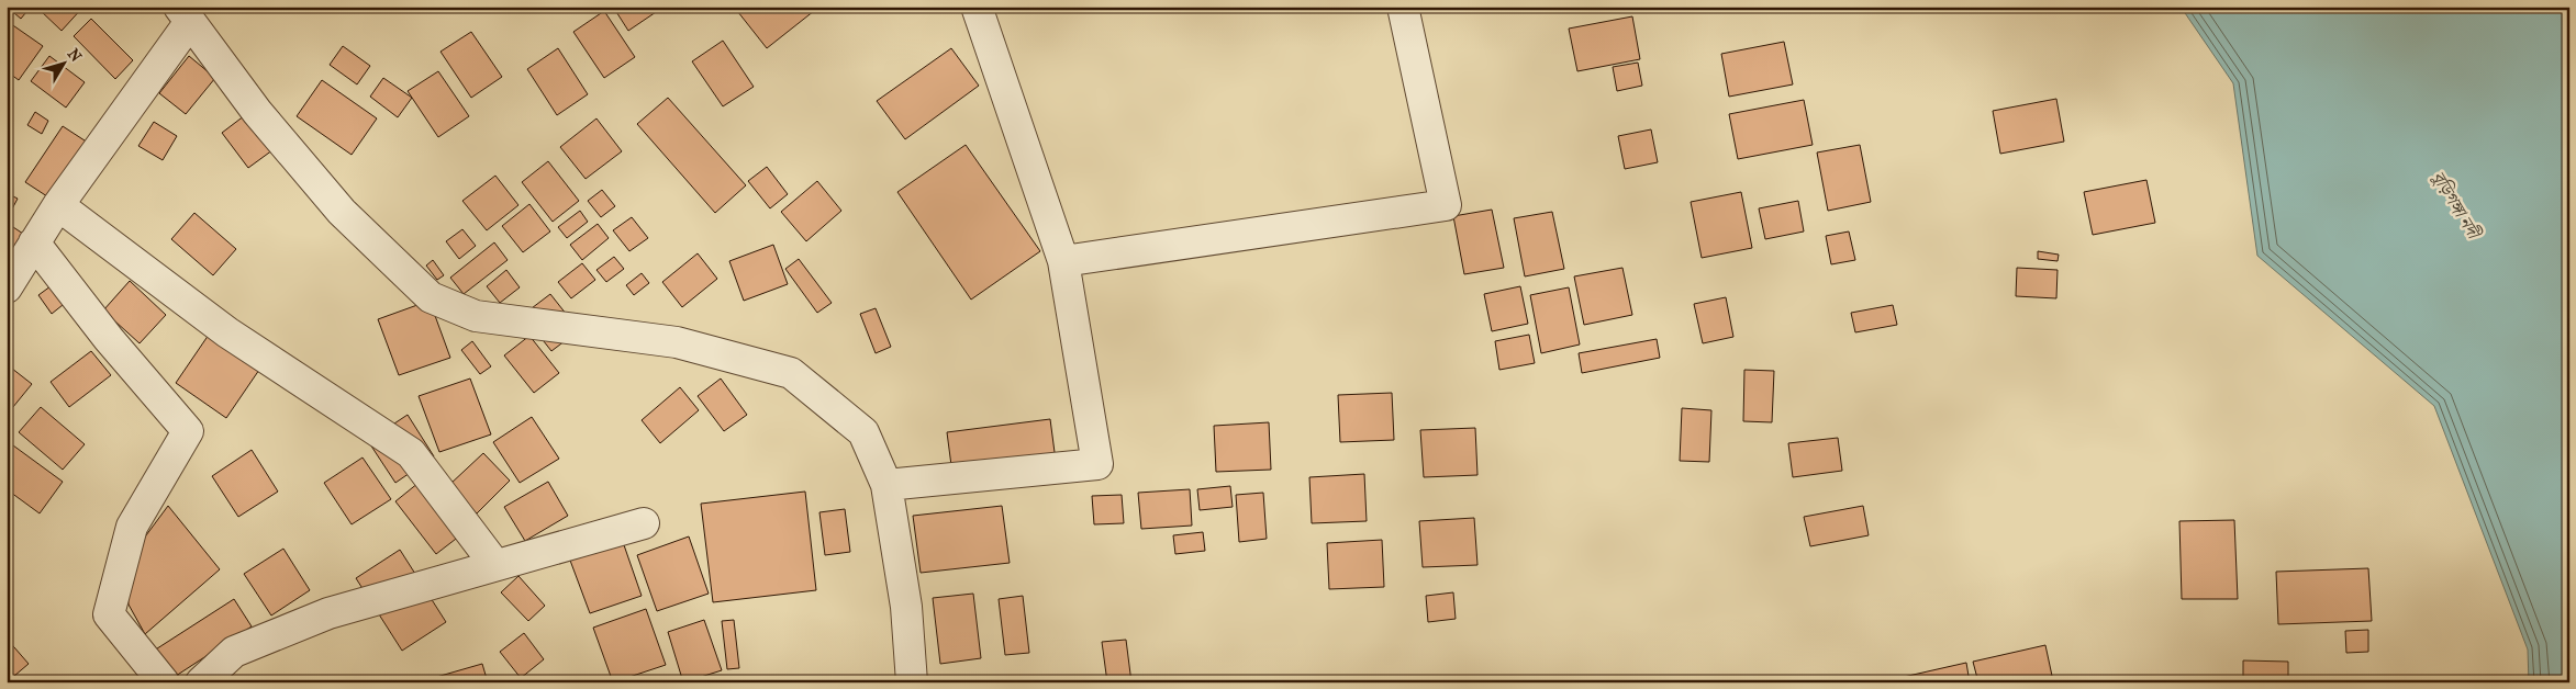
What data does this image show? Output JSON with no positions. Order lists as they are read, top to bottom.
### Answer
{
  "water": ["বুড়িগঙ্গা নদী"],
  "north": "top right"
}
